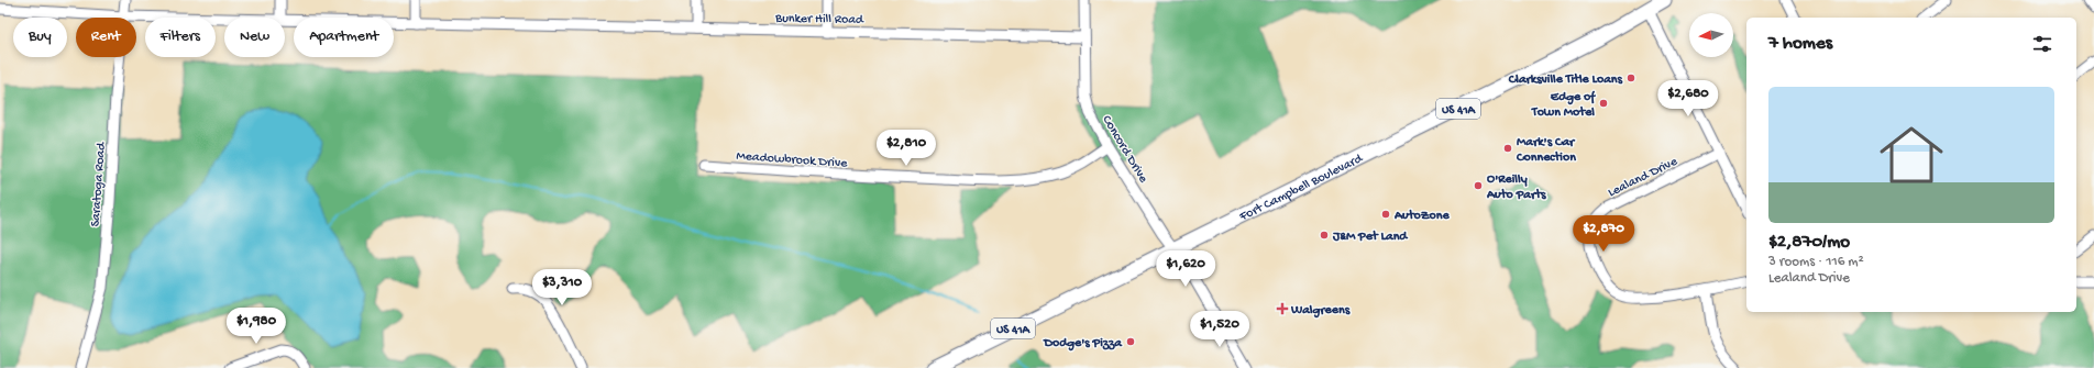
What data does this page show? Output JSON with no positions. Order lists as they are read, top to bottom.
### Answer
{
  "streets": {
    "highway": ["US 41A", "Fort Campbell Boulevard"],
    "street": [
      "Bunker Hill Road",
      "Concord Drive",
      "Meadowbrook Drive",
      "Lealand Drive",
      "Saratoga Road"
    ]
  },
  "crossings": [
    ["Bunker Hill Road", "Concord Drive"],
    ["Bunker Hill Road", "Saratoga Road"],
    ["Concord Drive", "Meadowbrook Drive"],
    ["Concord Drive", "Fort Campbell Boulevard"]
  ],
  "places": {
    "other": [
      "Clarksville Title Loans",
      "Edge of Town Motel",
      "Mark's Car Connection",
      "O'Reilly Auto Parts",
      "AutoZone",
      "J&M Pet Land",
      "Dodge's Pizza"
    ],
    "health": ["Walgreens"]
  },
  "north": "left",
  "page": {
    "chip": [
      "Buy",
      "Rent",
      "Filters",
      "New",
      "Apartment"
    ],
    "heading": "7 homes",
    "list": [
      {
        "name": "$2,870/mo",
        "note": "3 rooms · 116 m² · Lealand Drive"
      }
    ],
    "price": [
      "$2,680",
      "$2,810",
      "$2,870",
      "$1,620",
      "$3,310",
      "$1,980",
      "$1,520"
    ]
  }
}
